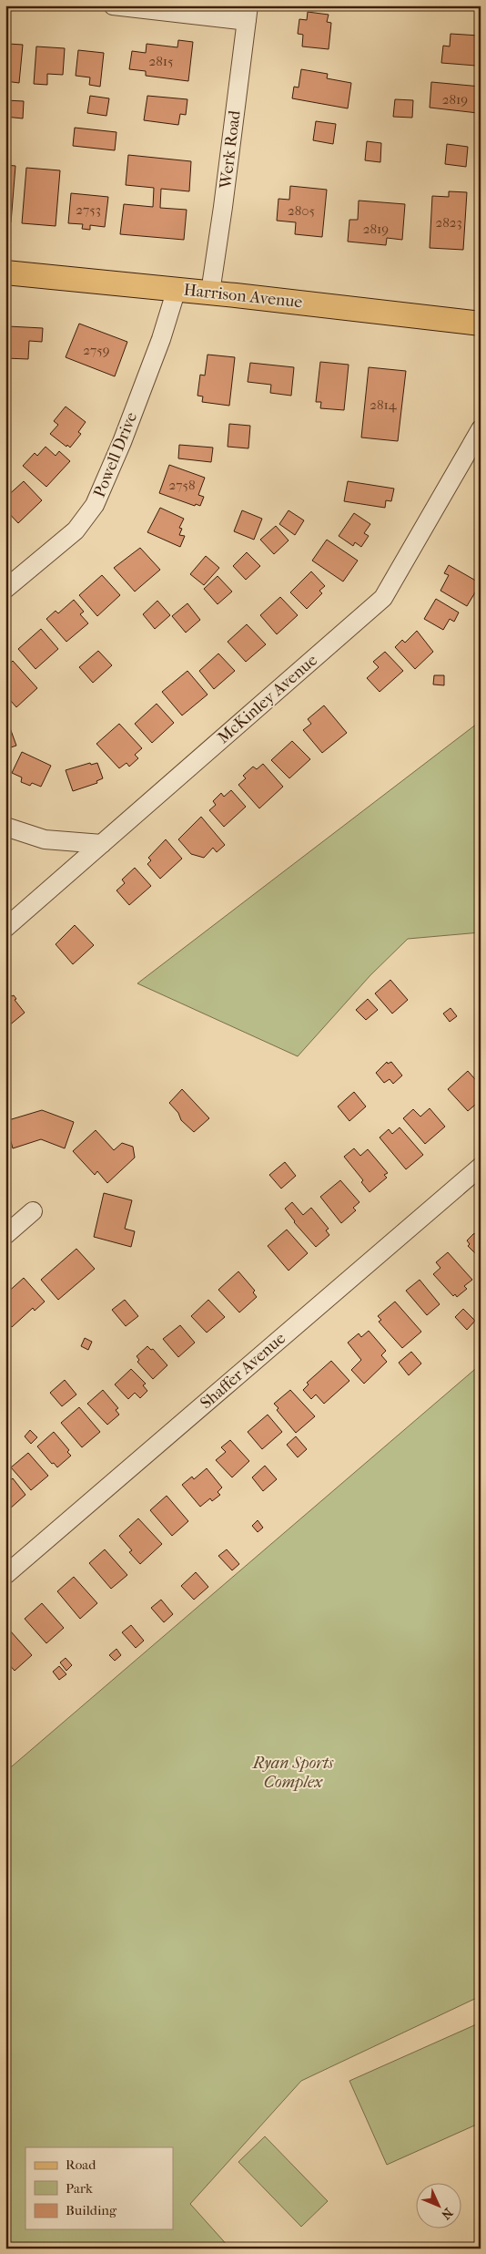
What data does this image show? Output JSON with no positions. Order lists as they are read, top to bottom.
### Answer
{
  "streets": {
    "main road": ["Harrison Avenue"],
    "street": [
      "Werk Road",
      "Powell Drive",
      "McKinley Avenue",
      "Shaffer Avenue"
    ]
  },
  "crossings": [
    ["Werk Road", "Harrison Avenue"],
    ["Harrison Avenue", "Powell Drive"]
  ],
  "parks": ["Ryan Sports Complex"],
  "house_numbers": [
    "2815",
    "2819",
    "2753",
    "2805",
    "2823",
    "2819",
    "2759",
    "2814",
    "2758"
  ],
  "legend": ["Road", "Park", "Building"],
  "north": "bottom right"
}
